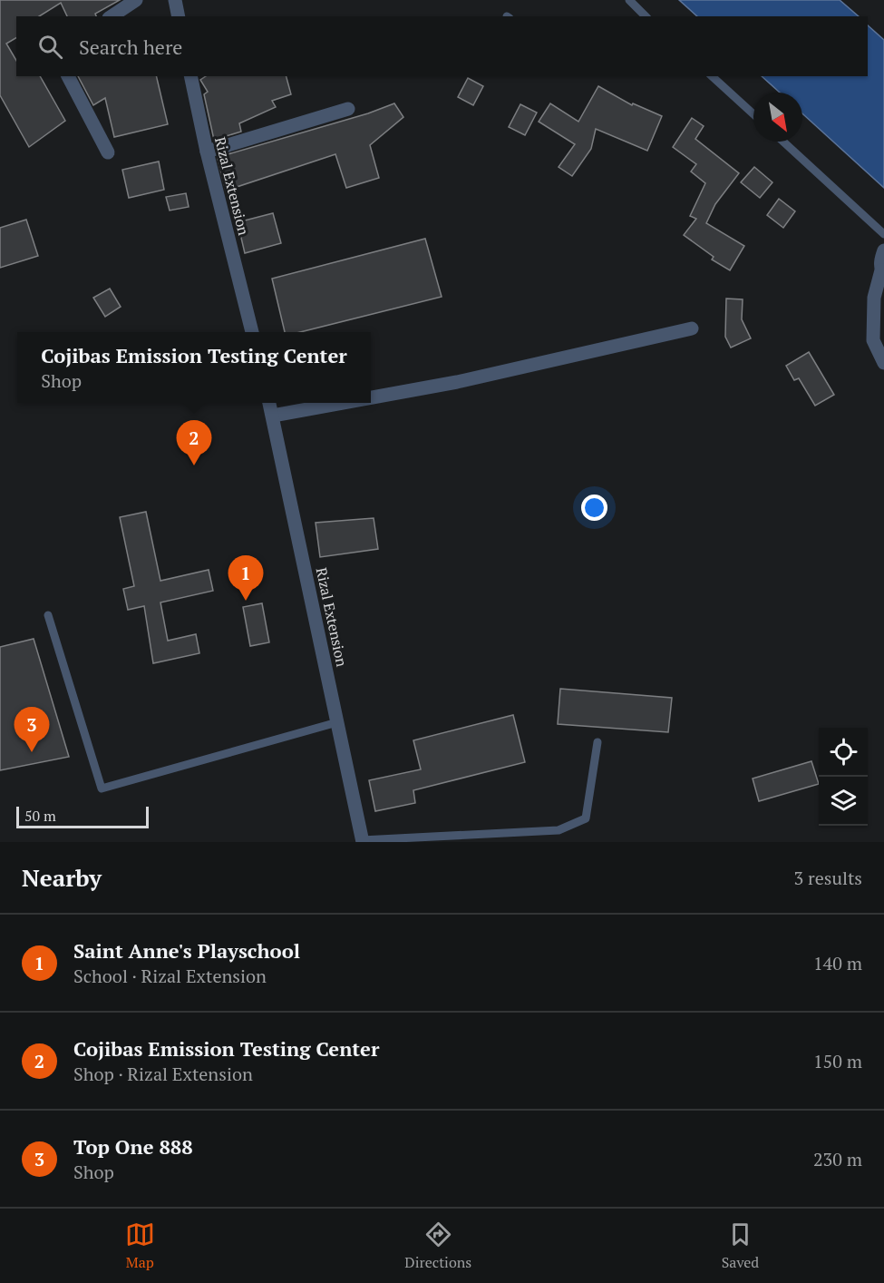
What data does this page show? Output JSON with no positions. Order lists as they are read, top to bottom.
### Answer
{
  "streets": {
    "street": ["Rizal Extension"]
  },
  "scale_bar": "50 m",
  "north": "bottom right",
  "page": {
    "search": "Search here",
    "popup": ["Cojibas Emission Testing Center", "Shop"],
    "pins": ["2", "1", "3"],
    "scale": "50 m",
    "heading": ["Nearby", "3 results"],
    "list": [
      {
        "mark": "1",
        "name": "Saint Anne's Playschool",
        "note": "School · Rizal Extension",
        "value": "140 m"
      },
      {
        "mark": "2",
        "name": "Cojibas Emission Testing Center",
        "note": "Shop · Rizal Extension",
        "value": "150 m"
      },
      {
        "mark": "3",
        "name": "Top One 888",
        "note": "Shop",
        "value": "230 m"
      }
    ],
    "nav": ["Map", "Directions", "Saved"]
  }
}
